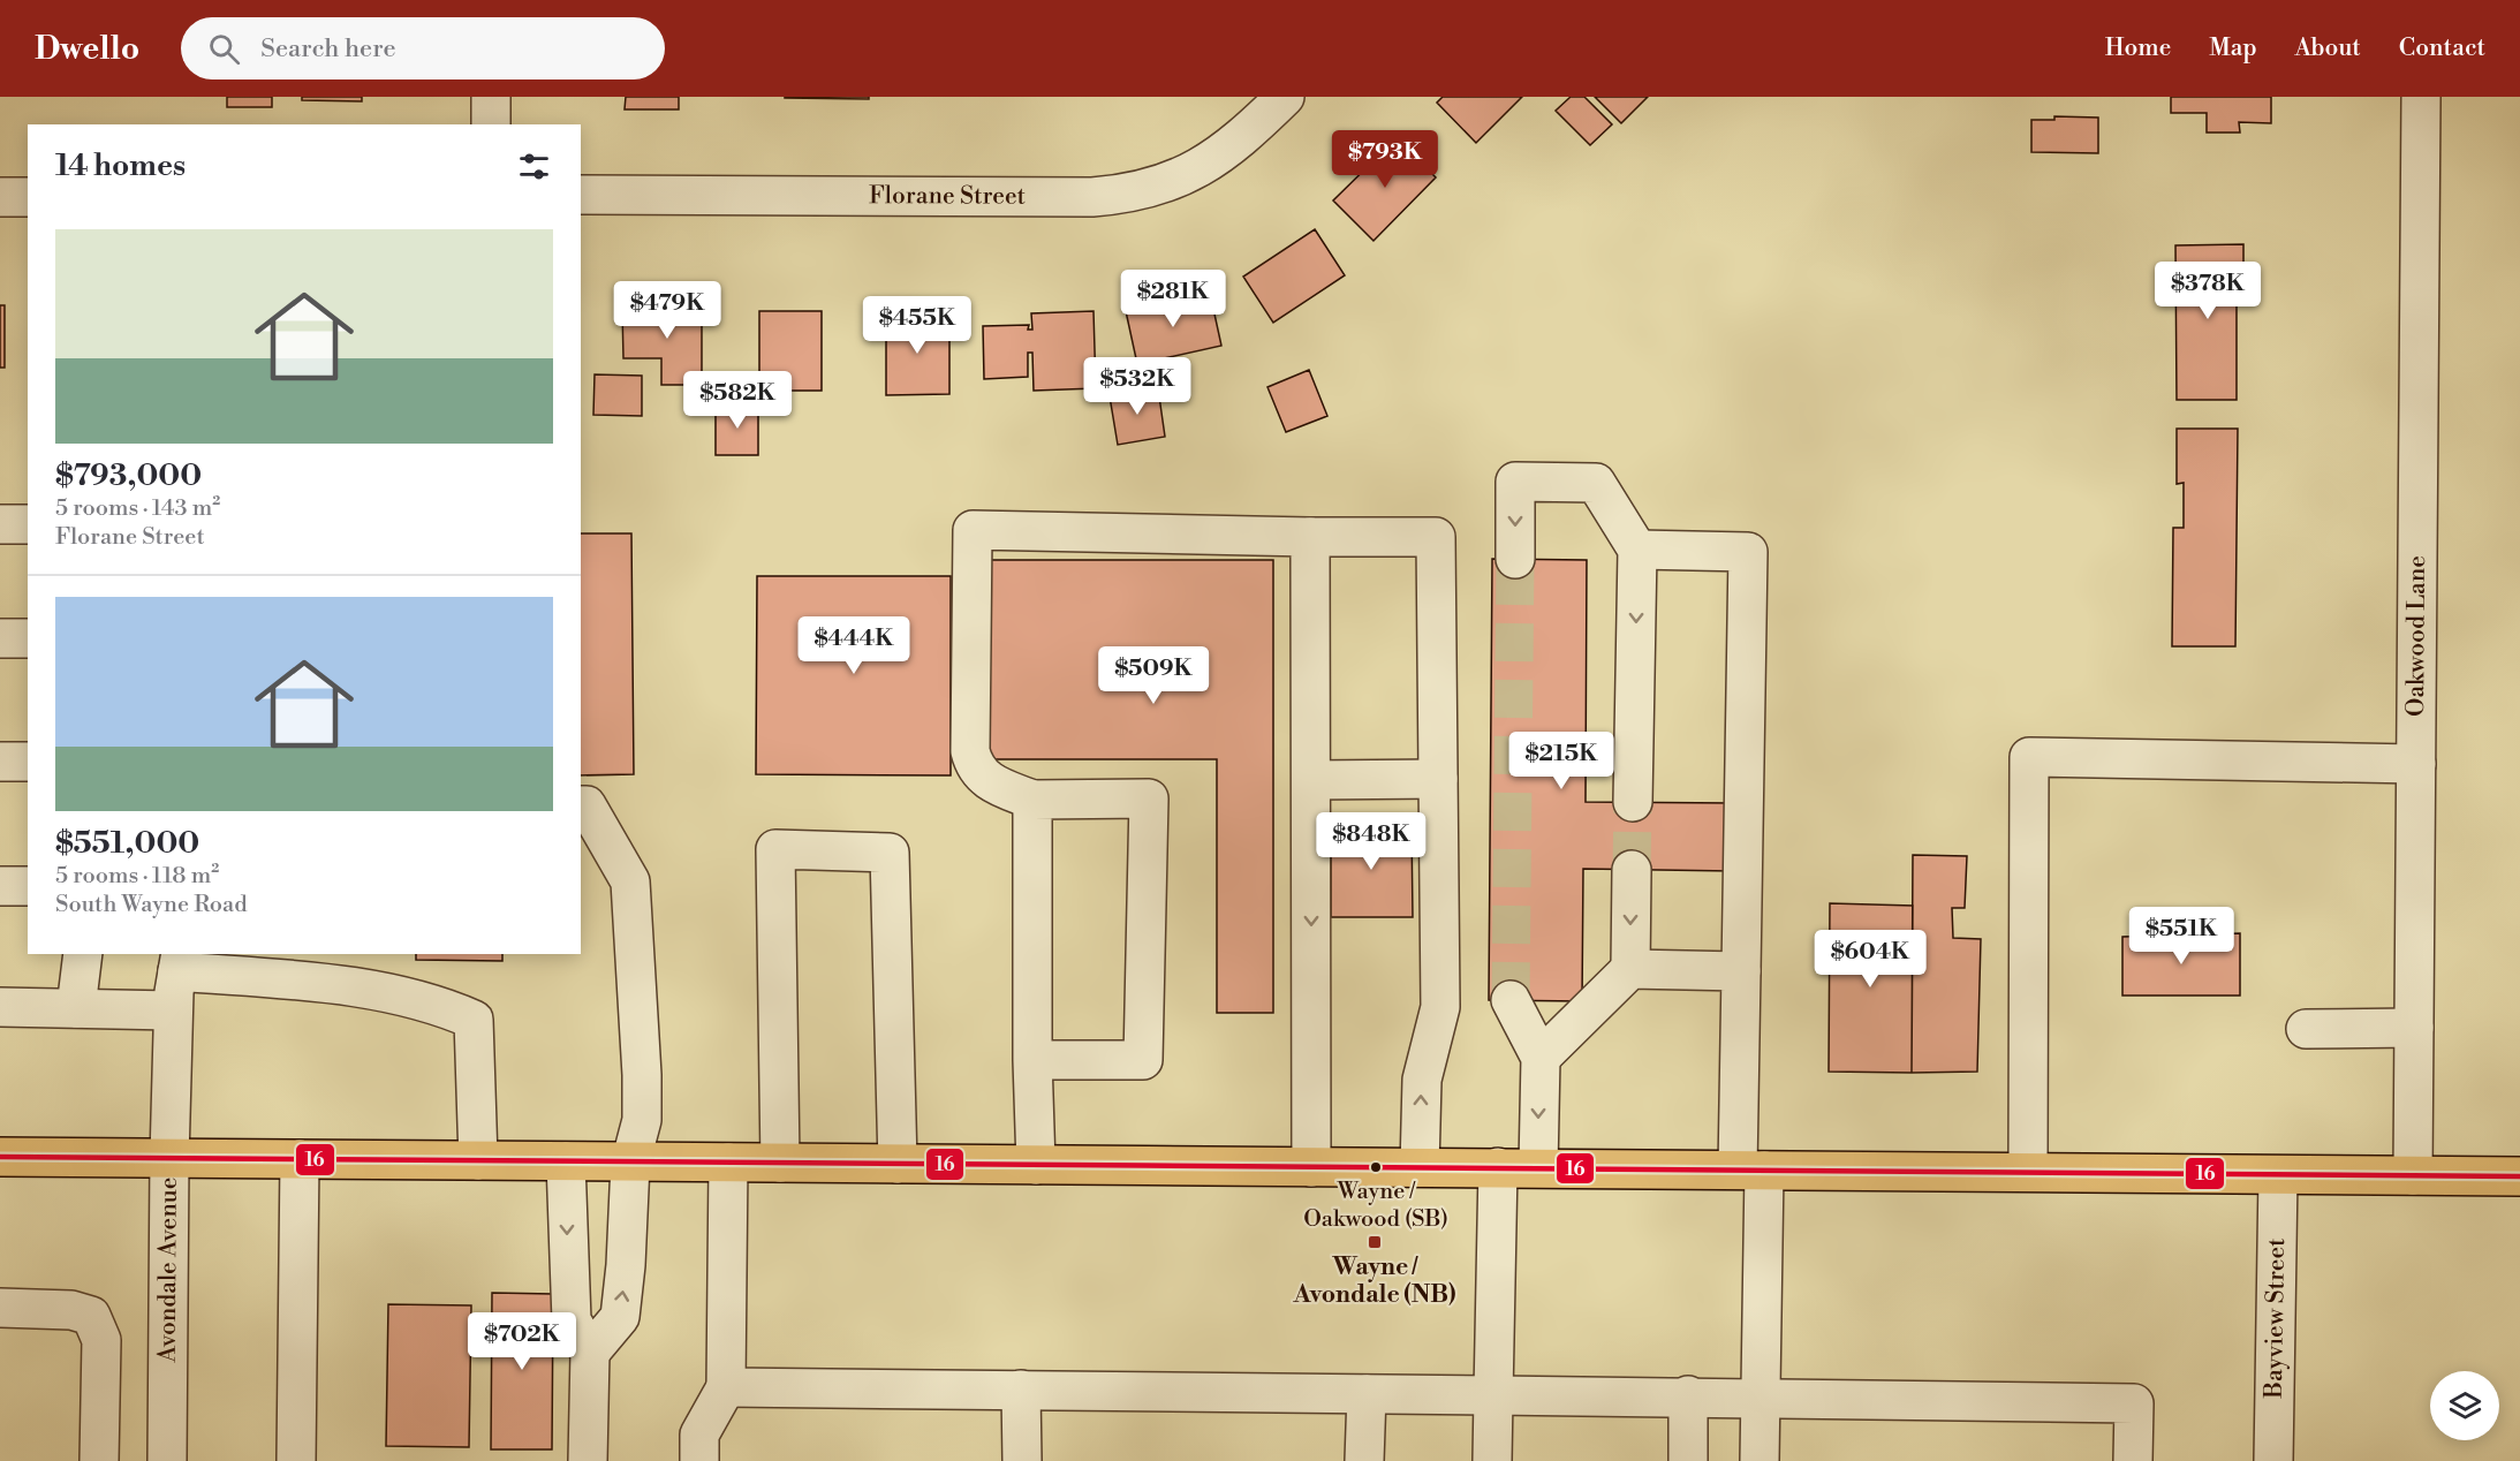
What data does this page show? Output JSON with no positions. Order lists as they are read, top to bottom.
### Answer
{
  "streets": {
    "street": [
      "Florane Street",
      "Oakwood Lane",
      "Avondale Avenue",
      "Bayview Street"
    ]
  },
  "places": {
    "other": ["Wayne / Oakwood (SB)"],
    "transit": ["Wayne / Avondale (NB)"]
  },
  "lines": ["transit line 16"],
  "page": {
    "header": "Dwello",
    "search": "Search here",
    "nav": [
      "Home",
      "Map",
      "About",
      "Contact"
    ],
    "heading": "14 homes",
    "price": [
      "$793K",
      "$378K",
      "$281K",
      "$479K",
      "$455K",
      "$532K",
      "$582K",
      "$444K",
      "$509K",
      "$215K",
      "$848K",
      "$551K",
      "$604K",
      "$702K"
    ],
    "list": [
      {
        "name": "$793,000",
        "note": "5 rooms · 143 m² · Florane Street"
      },
      {
        "name": "$551,000",
        "note": "5 rooms · 118 m² · South Wayne Road"
      }
    ]
  }
}
